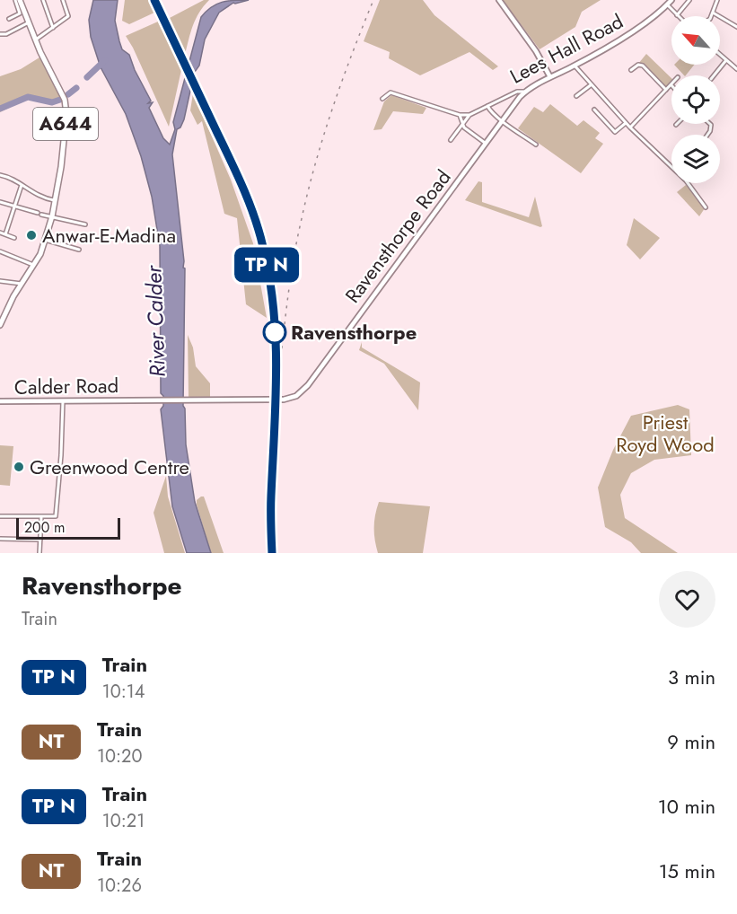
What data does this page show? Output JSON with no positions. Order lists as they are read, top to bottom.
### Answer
{
  "streets": {
    "highway": ["A644"],
    "street": ["Lees Hall Road", "Ravensthorpe Road", "Calder Road"]
  },
  "crossings": [
    ["Lees Hall Road", "Ravensthorpe Road"],
    ["Ravensthorpe Road", "Calder Road"]
  ],
  "water": ["River Calder"],
  "parks": ["Priest Royd Wood"],
  "places": ["Anwar-E-Madina", "Ravensthorpe", "Greenwood Centre"],
  "scale_bar": "200 m",
  "north": "top left",
  "page": {
    "on_map": "TP N",
    "scale": "200 m",
    "heading": ["Ravensthorpe", "Train"],
    "list": [
      {
        "mark": "TP N",
        "name": "Train",
        "note": "10:14",
        "value": "3 min"
      },
      {
        "mark": "NT",
        "name": "Train",
        "note": "10:20",
        "value": "9 min"
      },
      {
        "mark": "TP N",
        "name": "Train",
        "note": "10:21",
        "value": "10 min"
      },
      {
        "mark": "NT",
        "name": "Train",
        "note": "10:26",
        "value": "15 min"
      }
    ]
  }
}
